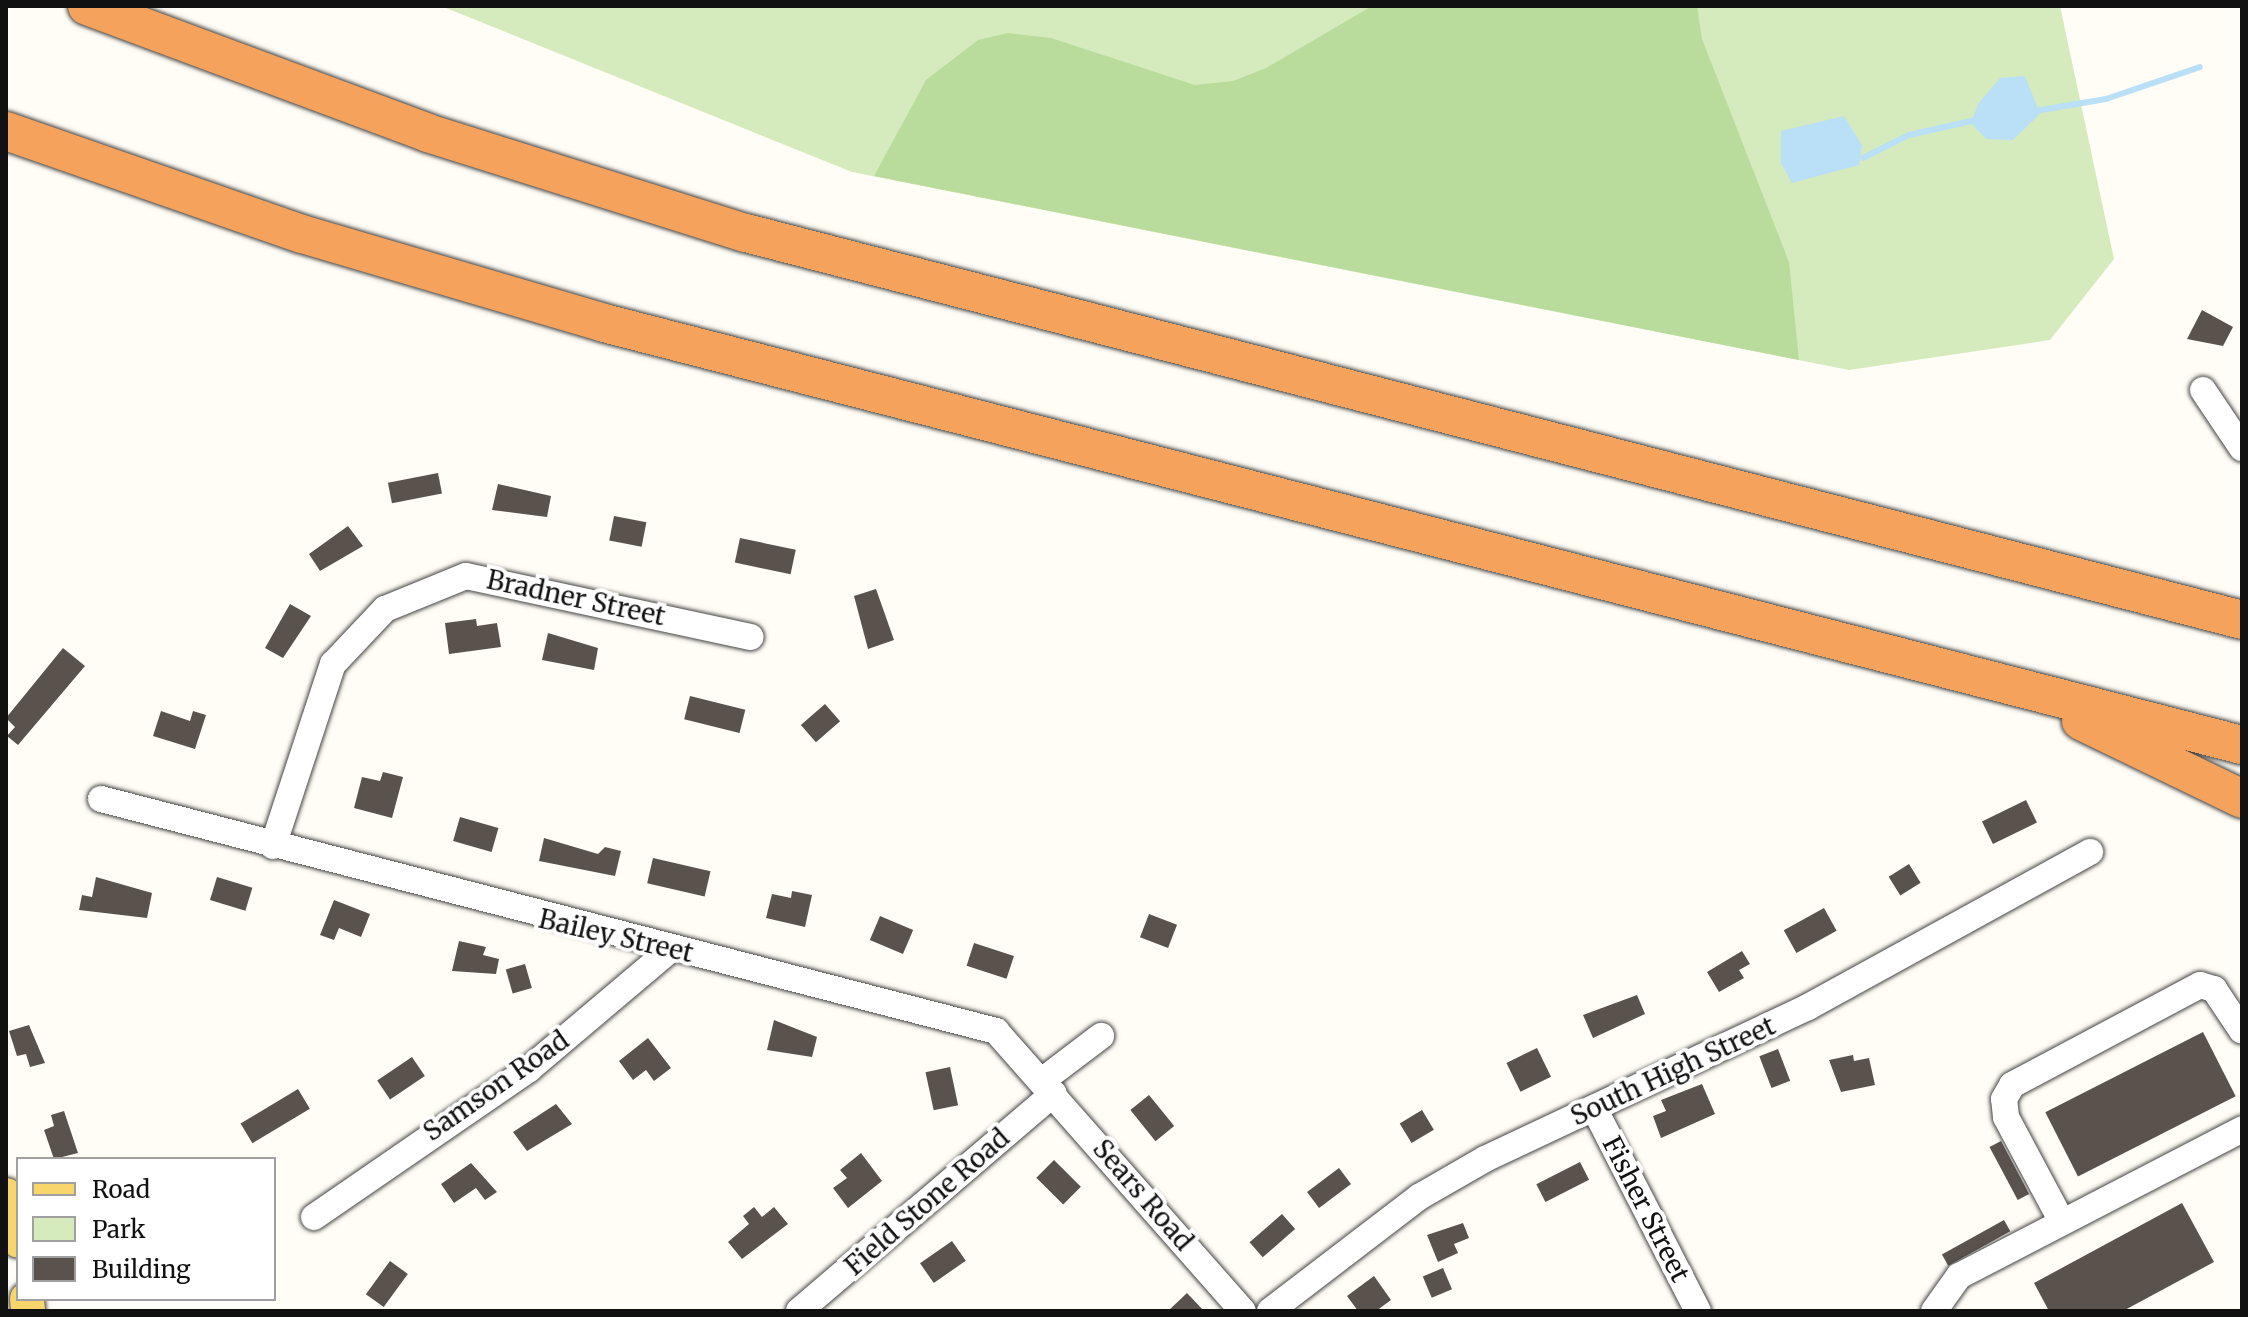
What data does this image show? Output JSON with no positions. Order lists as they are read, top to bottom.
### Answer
{
  "streets": {
    "street": [
      "Bradner Street",
      "Bailey Street",
      "South High Street",
      "Samson Road",
      "Sears Road",
      "Field Stone Road",
      "Fisher Street"
    ]
  },
  "crossings": [
    ["Bradner Street", "Bailey Street"],
    ["Bailey Street", "Samson Road"],
    ["Bailey Street", "Sears Road"],
    ["Bailey Street", "Field Stone Road"],
    ["South High Street", "Fisher Street"],
    ["Sears Road", "Field Stone Road"]
  ],
  "legend": ["Road", "Park", "Building"]
}
